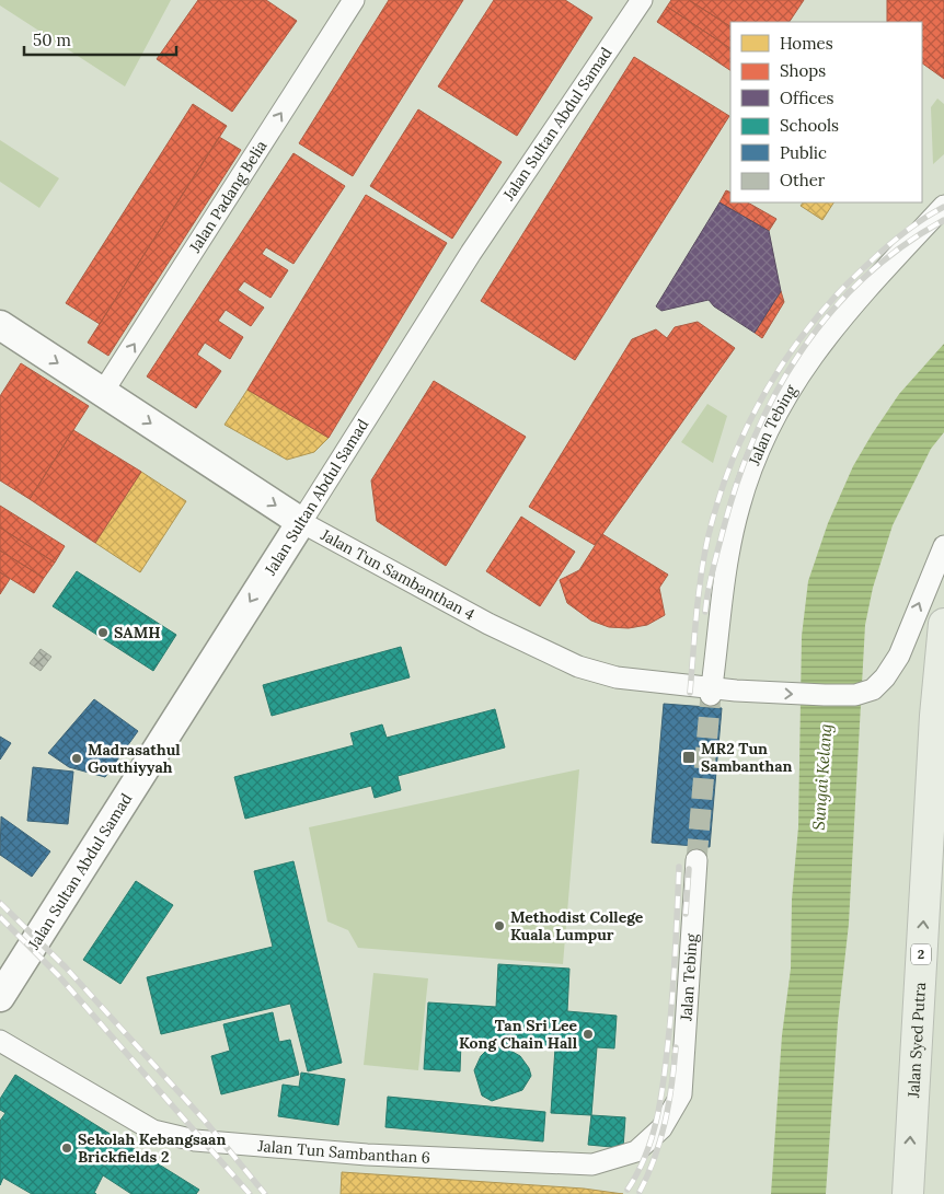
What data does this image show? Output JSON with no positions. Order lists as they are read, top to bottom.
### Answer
{
  "streets": {
    "main road": [
      "Jalan Sultan Abdul Samad",
      "Jalan Tun Sambanthan 4",
      "2",
      "Jalan Syed Putra"
    ],
    "street": ["Jalan Padang Belia", "Jalan Tebing", "Jalan Tun Sambanthan 6"]
  },
  "crossings": [
    ["Jalan Sultan Abdul Samad", "Jalan Tun Sambanthan 4"],
    ["Jalan Padang Belia", "Jalan Tun Sambanthan 4"],
    ["Jalan Tebing", "Jalan Tun Sambanthan 4"],
    ["Jalan Tebing", "Jalan Tun Sambanthan 6"]
  ],
  "one_way": ["Jalan Sultan Abdul Samad", "Jalan Padang Belia", "Jalan Syed Putra"],
  "water": ["Sungai Kelang"],
  "places": {
    "other": [
      "SAMH",
      "Madrasathul Gouthiyyah",
      "Methodist College Kuala Lumpur",
      "Tan Sri Lee Kong Chain Hall",
      "Sekolah Kebangsaan Brickfields 2"
    ],
    "transit": ["MR2 Tun Sambanthan"]
  },
  "legend": [
    "Homes",
    "Shops",
    "Offices",
    "Schools",
    "Public",
    "Other"
  ],
  "scale_bar": "50 m"
}
